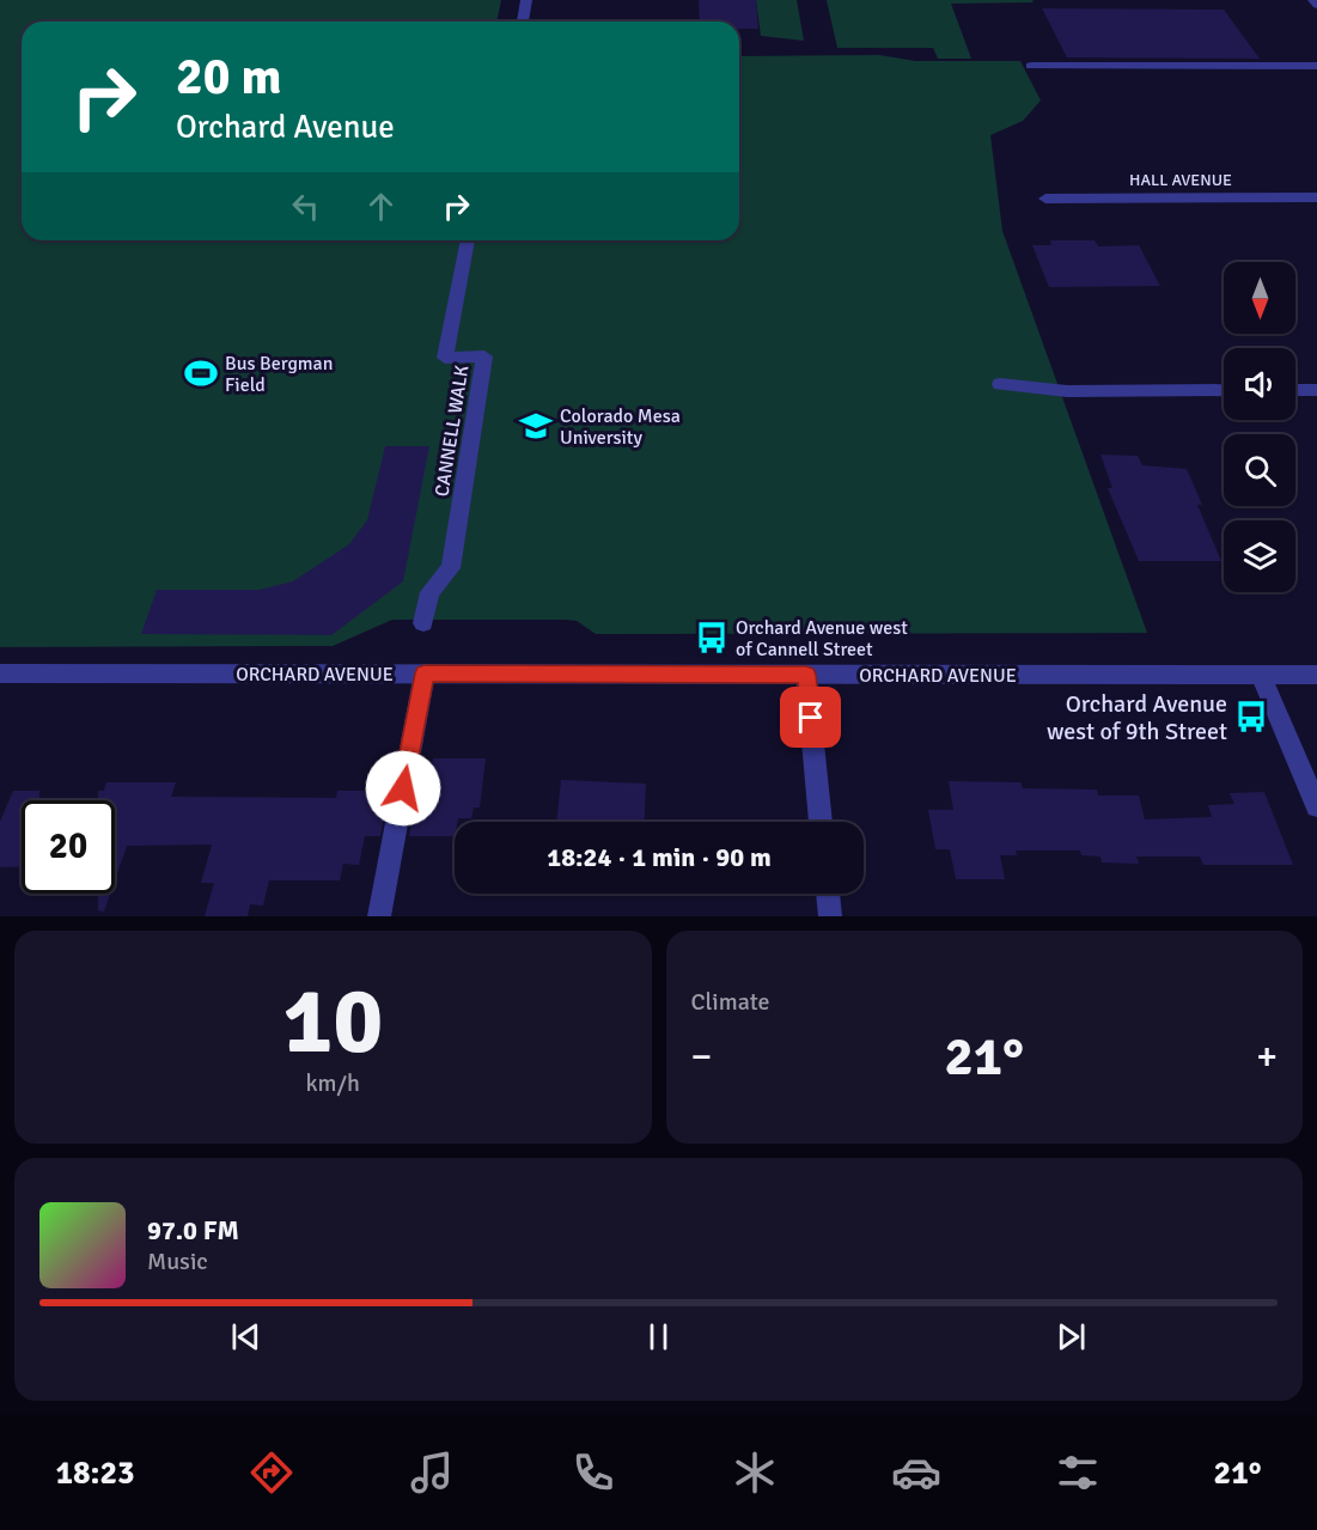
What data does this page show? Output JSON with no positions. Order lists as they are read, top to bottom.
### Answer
{
  "streets": {
    "street": ["HALL AVENUE", "CANNELL WALK", "ORCHARD AVENUE"]
  },
  "places": {
    "sports": ["Bus Bergman Field"],
    "school or university": ["Colorado Mesa University"],
    "bus stop": ["Orchard Avenue west of Cannell Street", "Orchard Avenue west of 9th Street"]
  },
  "north": "bottom",
  "page": {
    "turn": ["20 m", "Orchard Avenue"],
    "limit": "20",
    "trip": "18:24 · 1 min · 90 m",
    "tile": [
      ["10", "km/h"],
      "Climate"
    ],
    "heat": ["−", "21°", "+"],
    "song": ["97.0 FM", "Music"],
    "tabs": ["18:23", "21°"]
  }
}
